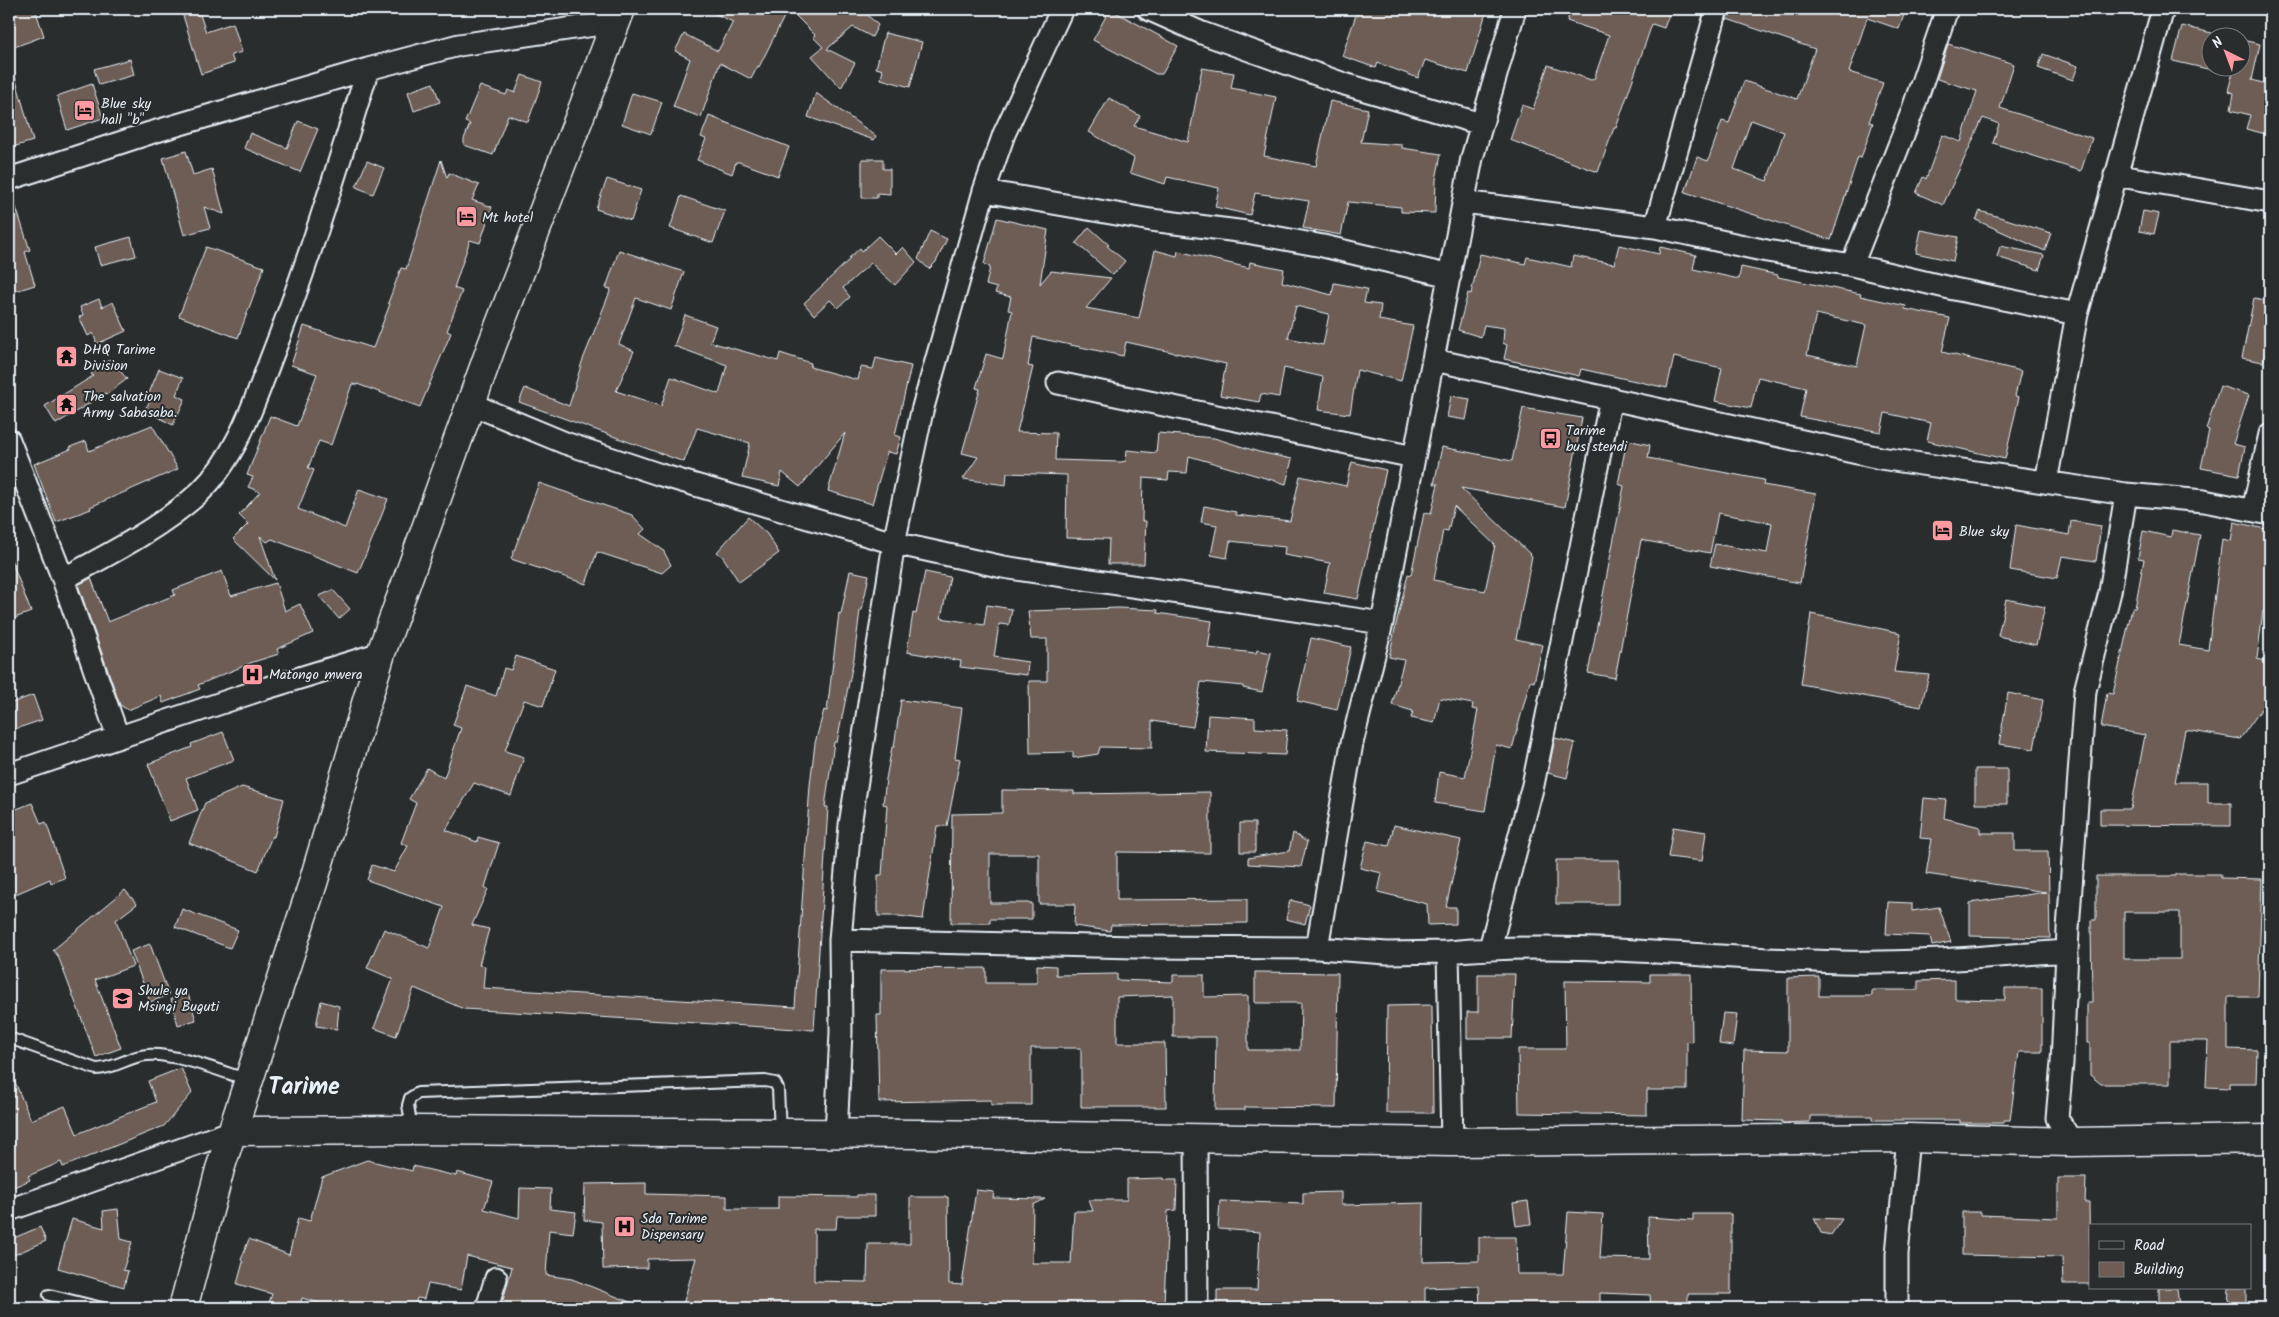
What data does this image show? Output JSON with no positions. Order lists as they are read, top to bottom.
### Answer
{
  "districts": ["Tarime"],
  "places": {
    "hotel": ["Blue sky hall \"b\"", "Mt hotel", "Blue sky"],
    "temple": ["DHQ Tarime Division", "The salvation Army Sabasaba."],
    "bus stop": ["Tarime bus stendi"],
    "hospital": ["Matongo mwera", "Sda Tarime Dispensary"],
    "school or university": ["Shule ya Msingi Buguti"]
  },
  "legend": ["Road", "Building"],
  "north": "top left"
}
